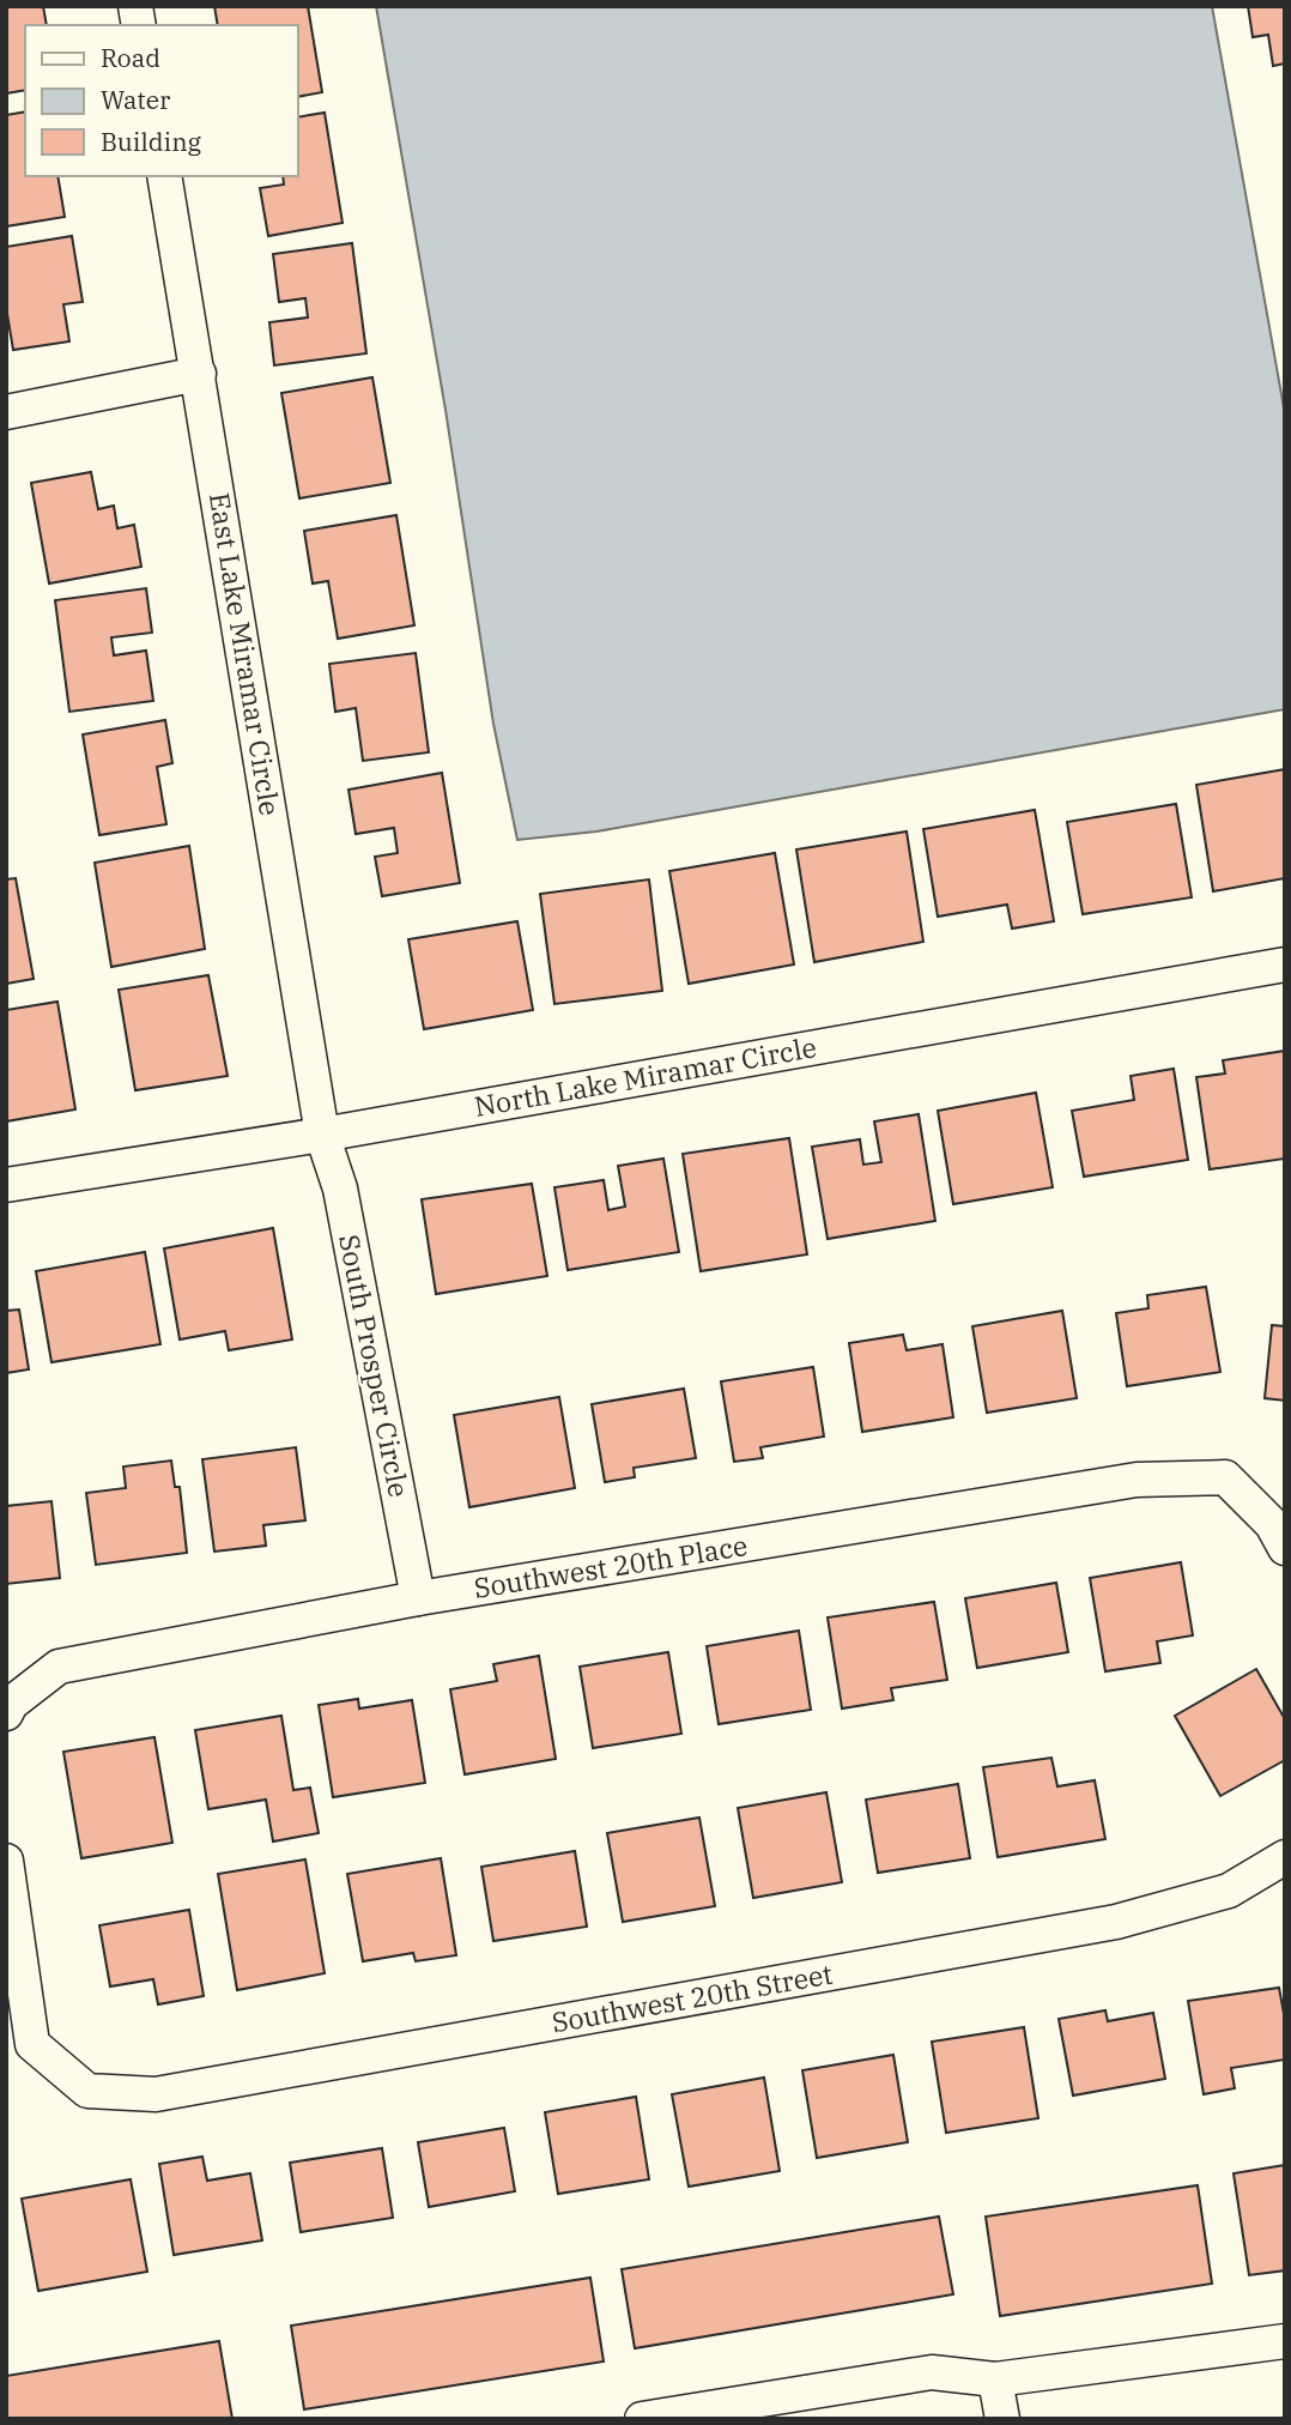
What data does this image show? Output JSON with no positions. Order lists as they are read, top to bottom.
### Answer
{
  "streets": {
    "street": [
      "East Lake Miramar Circle",
      "North Lake Miramar Circle",
      "South Prosper Circle",
      "Southwest 20th Place",
      "Southwest 20th Street"
    ]
  },
  "crossings": [
    ["East Lake Miramar Circle", "North Lake Miramar Circle"],
    ["East Lake Miramar Circle", "South Prosper Circle"],
    ["North Lake Miramar Circle", "South Prosper Circle"],
    ["South Prosper Circle", "Southwest 20th Place"]
  ],
  "legend": ["Road", "Water", "Building"]
}
